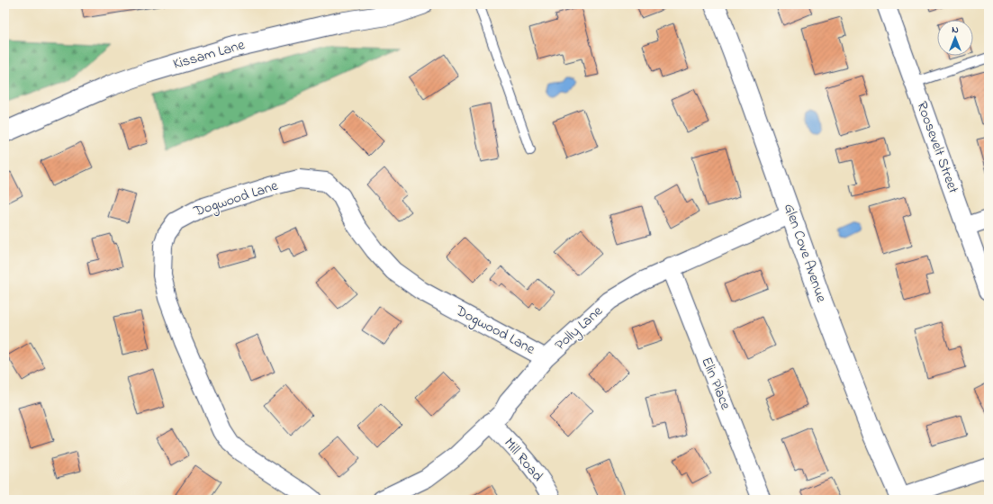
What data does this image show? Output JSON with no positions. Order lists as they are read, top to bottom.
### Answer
{
  "streets": {
    "main road": ["Kissam Lane", "Glen Cove Avenue"],
    "street": [
      "Roosevelt Street",
      "Dogwood Lane",
      "Polly Lane",
      "Elin Place",
      "Mill Road"
    ]
  },
  "crossings": [
    ["Dogwood Lane", "Polly Lane"],
    ["Glen Cove Avenue", "Polly Lane"],
    ["Polly Lane", "Elin Place"],
    ["Polly Lane", "Mill Road"]
  ],
  "north": "top"
}
